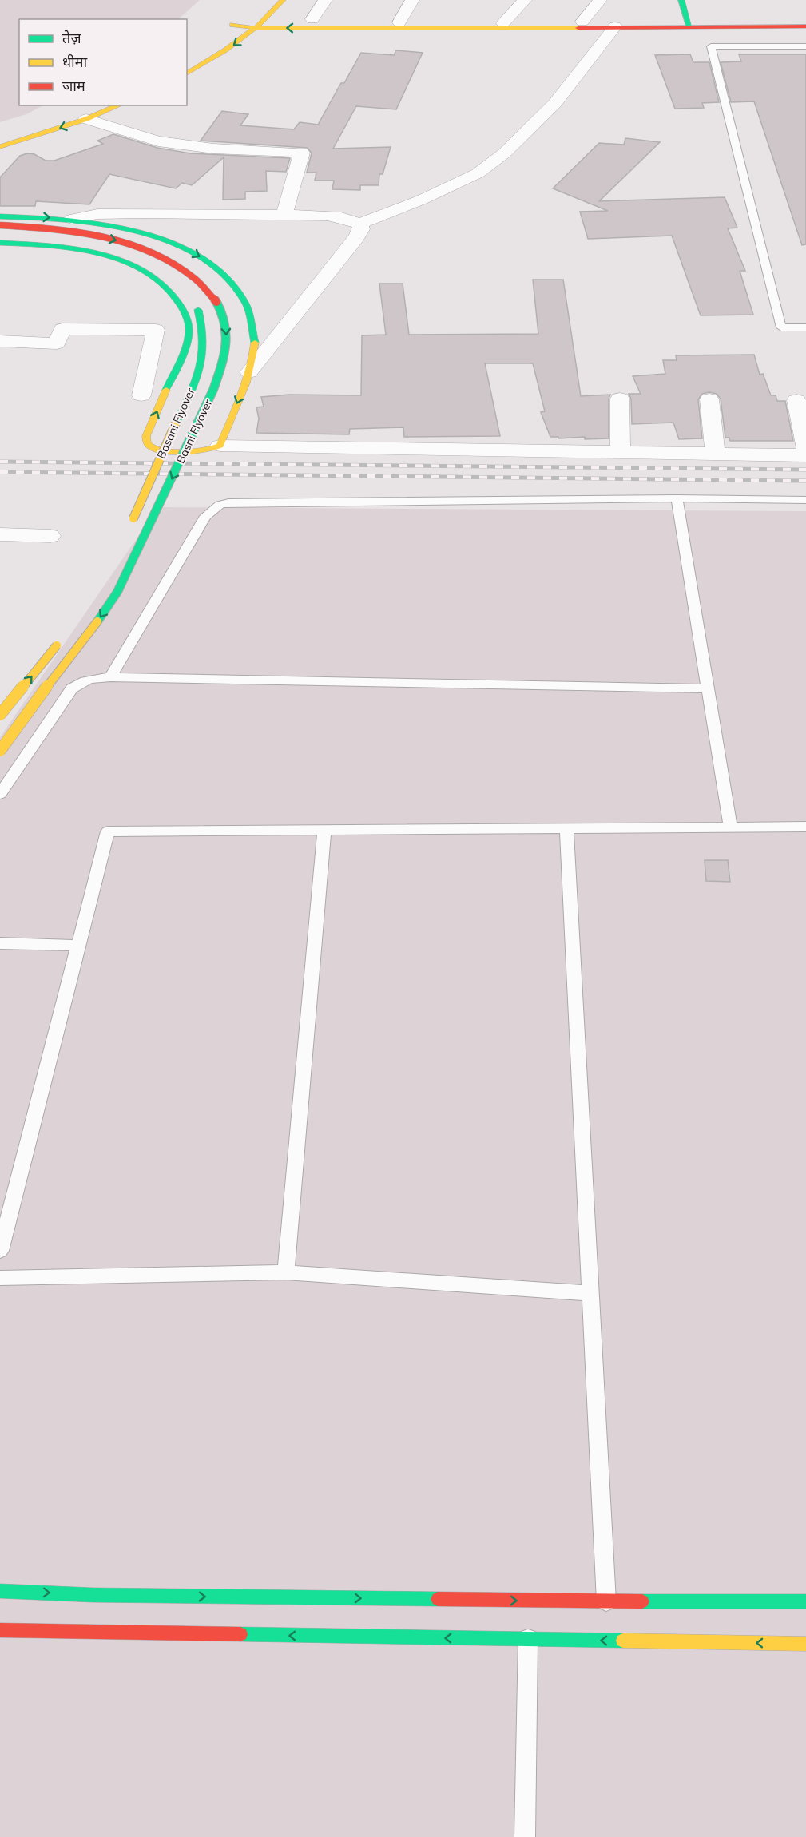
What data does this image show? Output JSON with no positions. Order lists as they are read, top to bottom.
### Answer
{
  "streets": {
    "main road": ["Basani Flyover", "Basni Flyover"]
  },
  "legend": ["तेज़", "धीमा", "जाम"]
}
